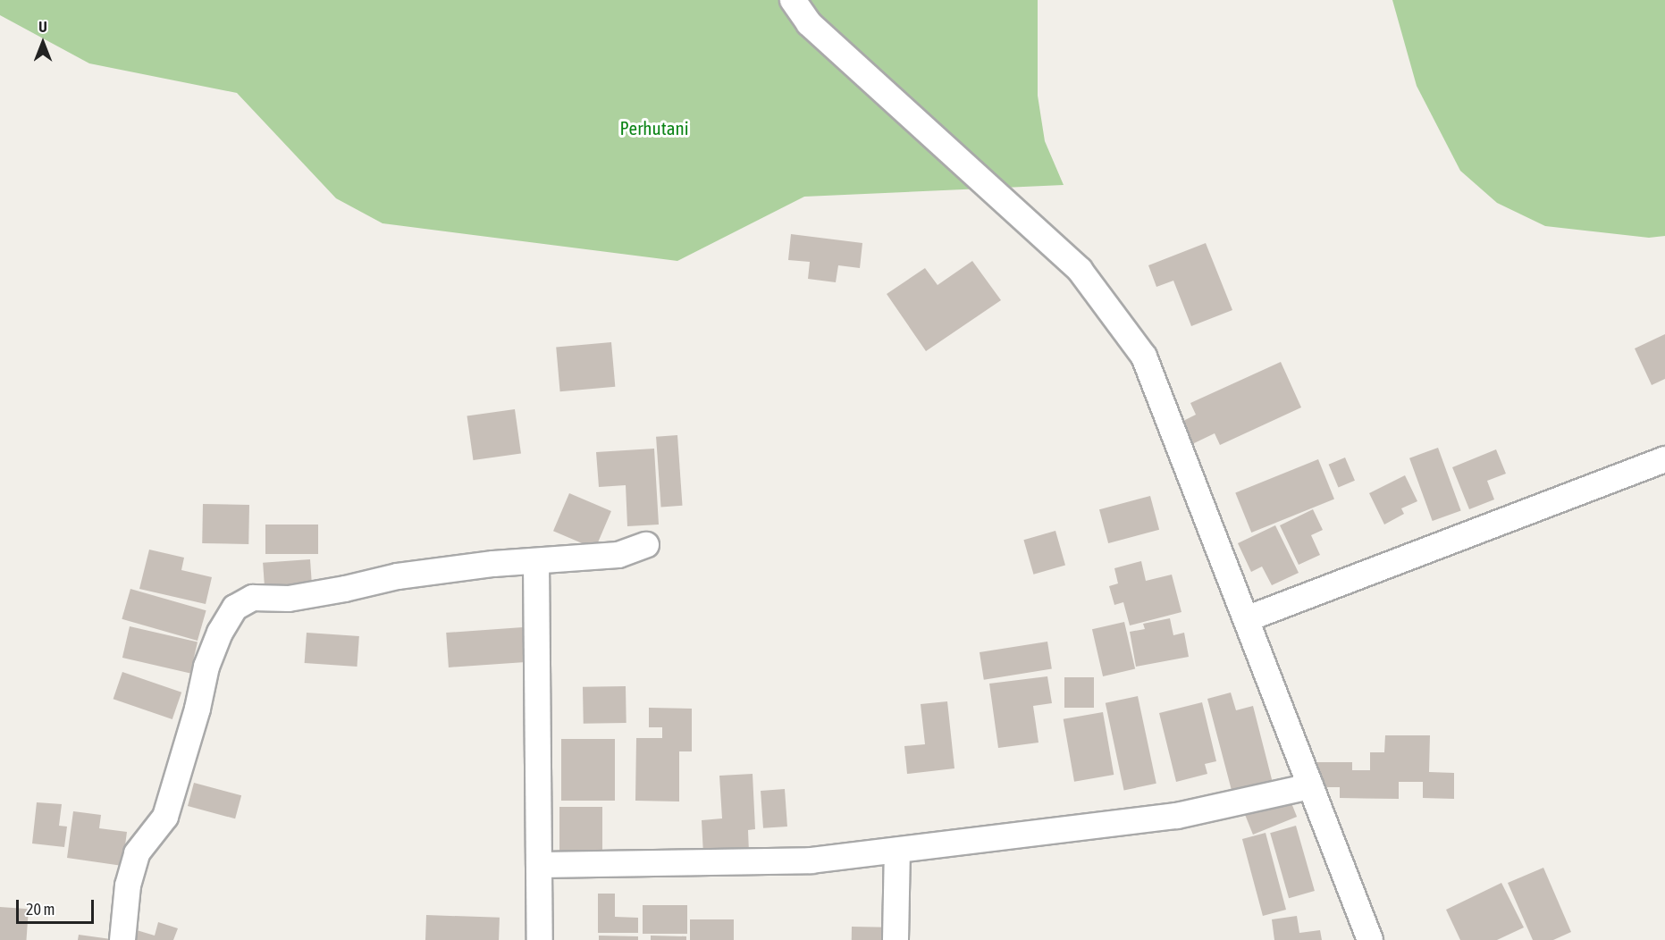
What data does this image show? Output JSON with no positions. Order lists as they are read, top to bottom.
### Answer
{
  "parks": ["Perhutani"],
  "scale_bar": "20 m",
  "north": "top"
}
